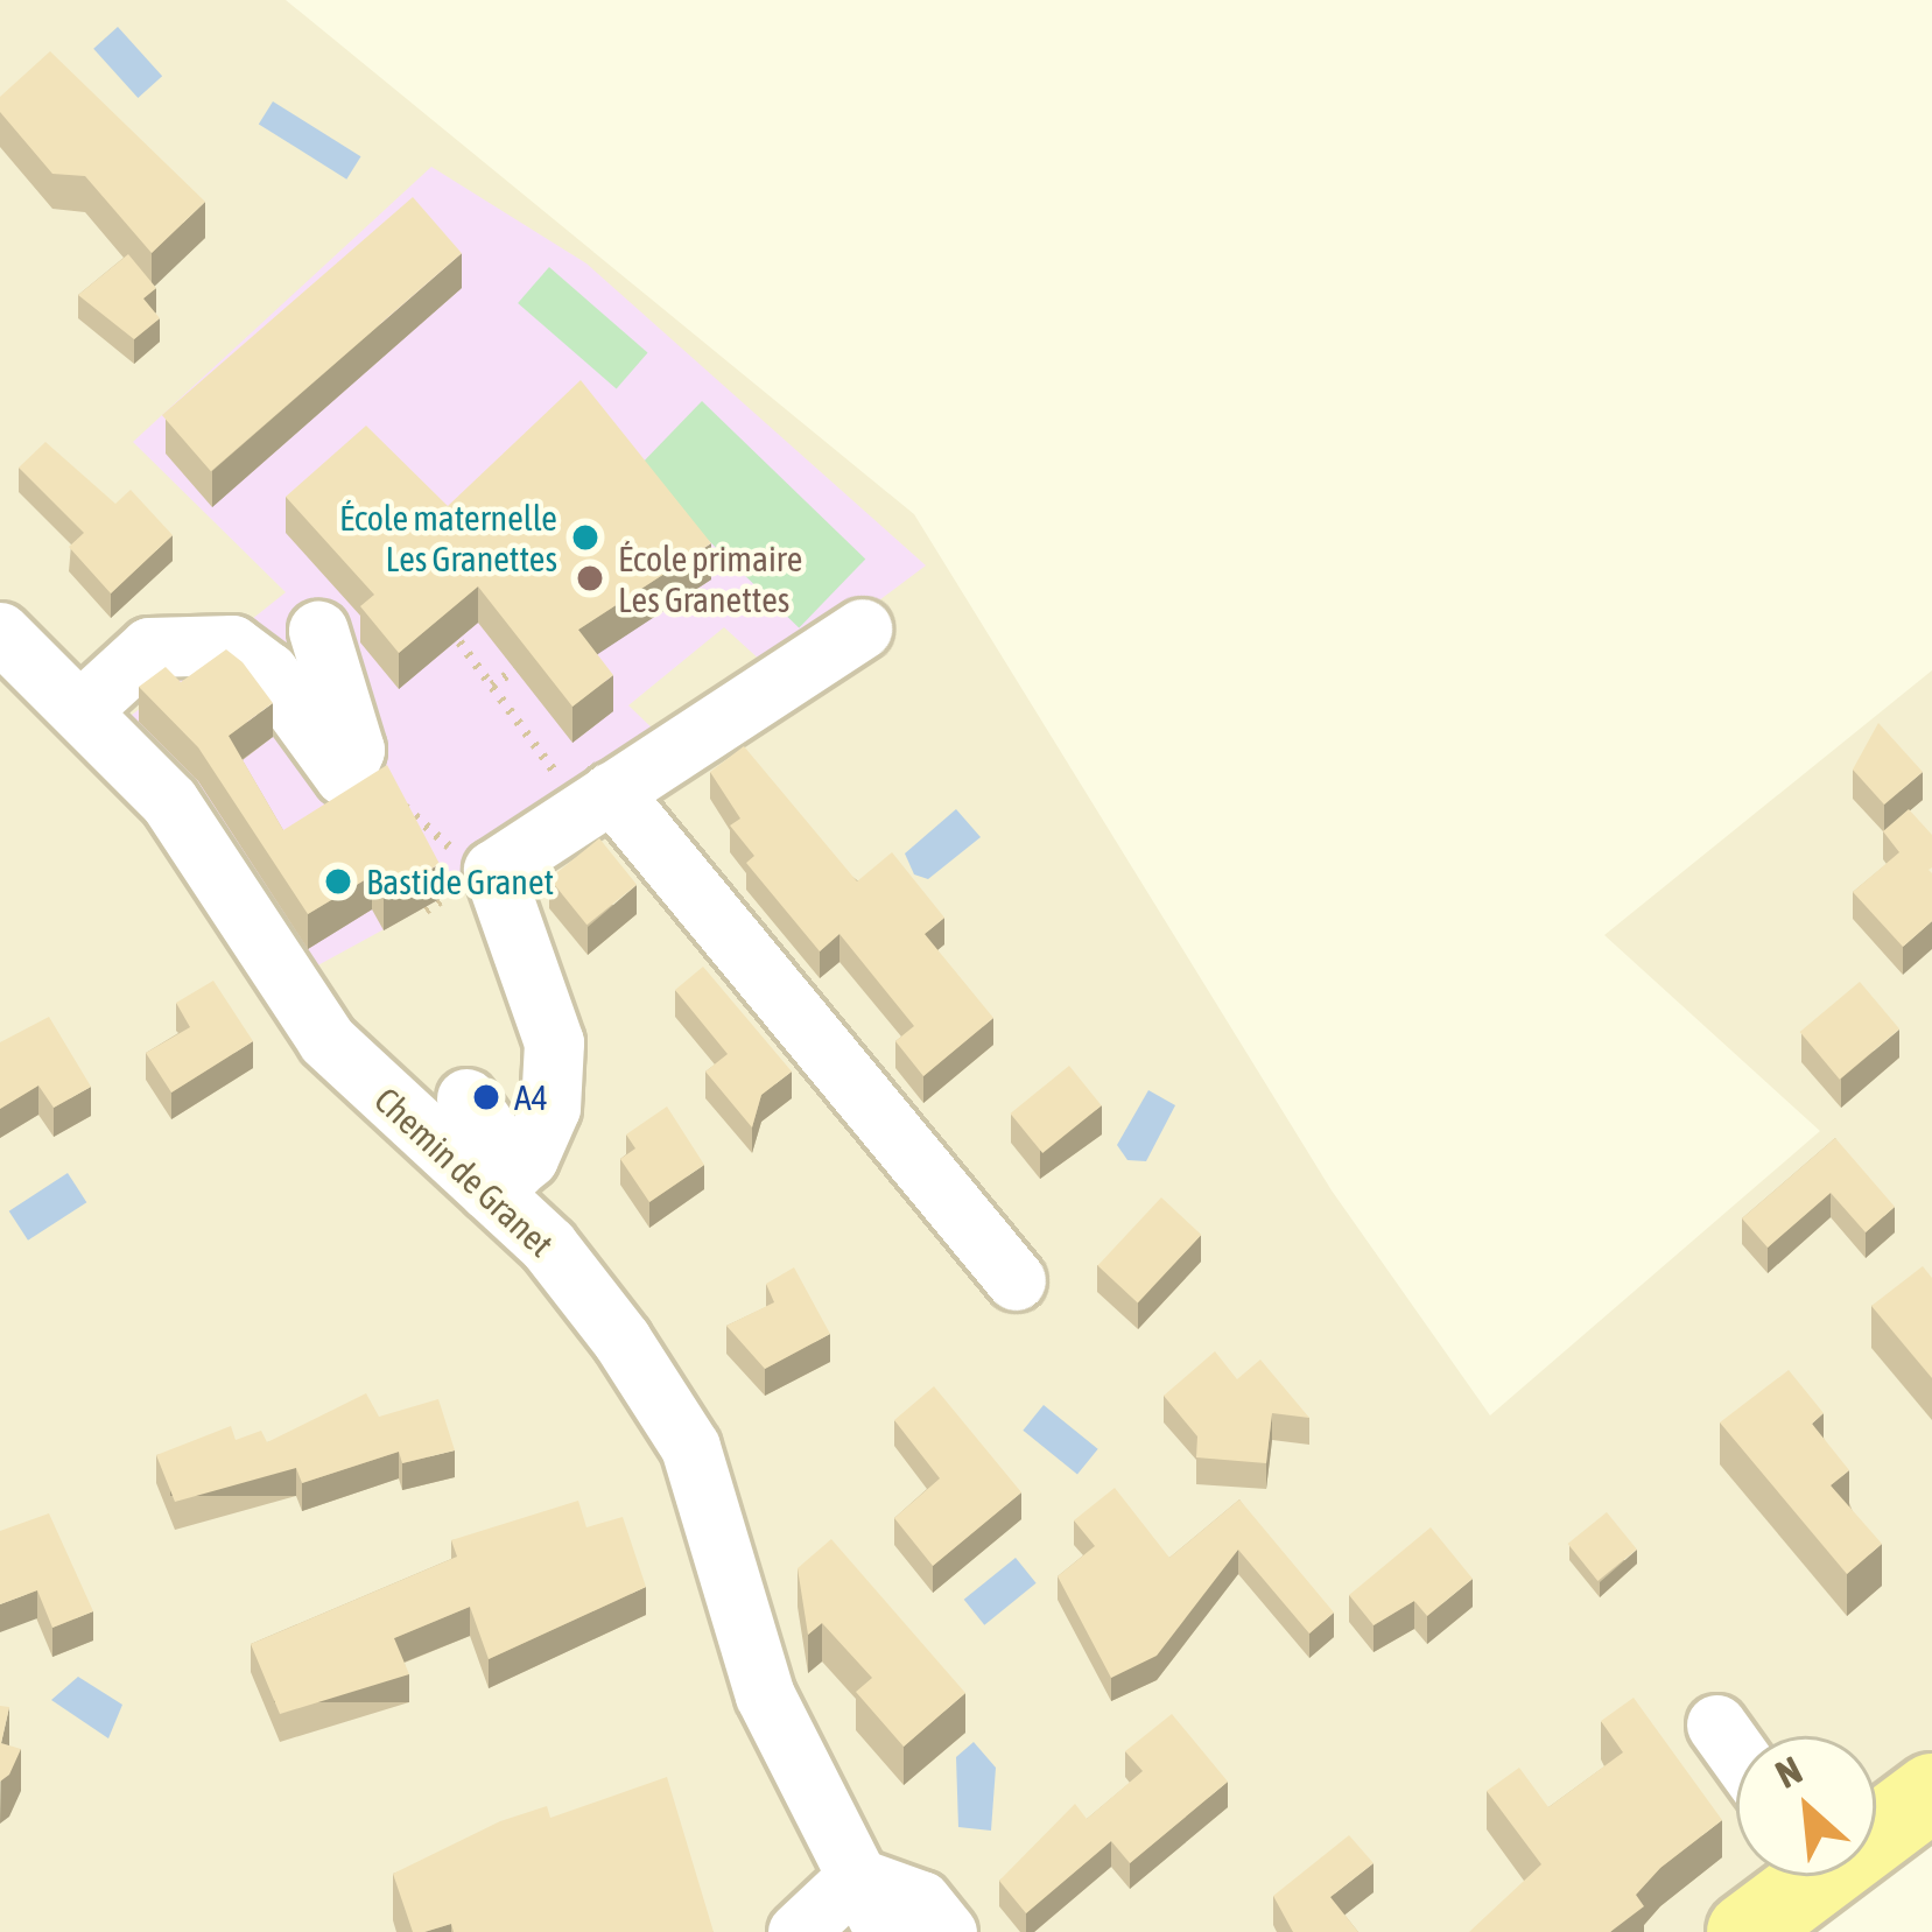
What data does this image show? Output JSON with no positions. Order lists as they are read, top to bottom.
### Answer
{
  "streets": {
    "street": ["Chemin de Granet"]
  },
  "places": [
    "École maternelle Les Granettes",
    "École primaire Les Granettes",
    "Bastide Granet",
    "A4"
  ],
  "north": "top left"
}
